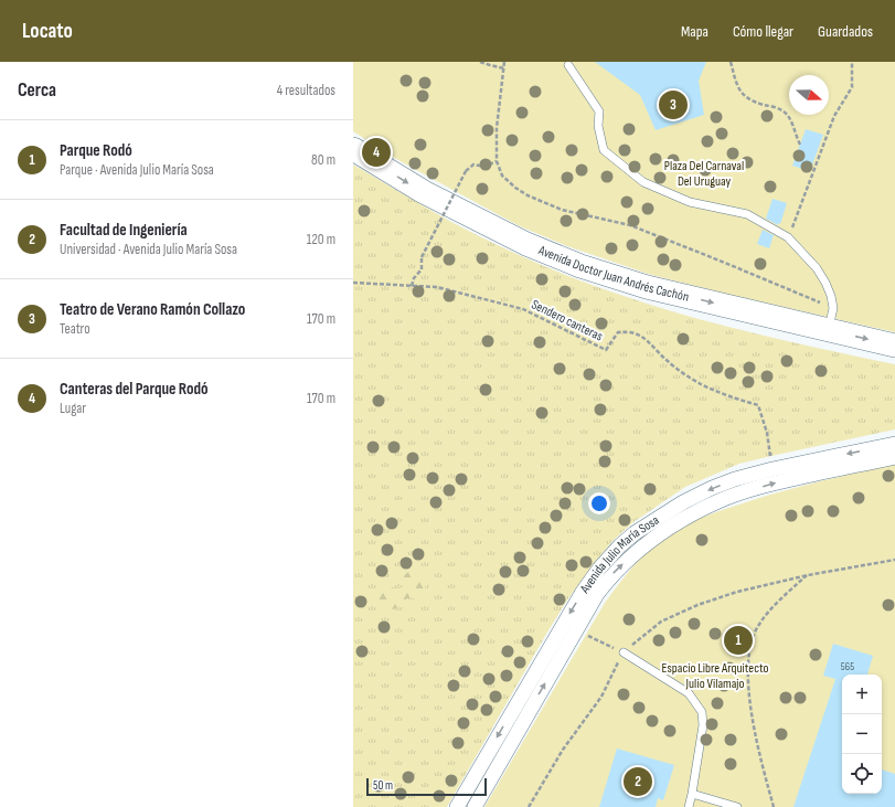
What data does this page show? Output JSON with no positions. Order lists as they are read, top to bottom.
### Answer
{
  "streets": {
    "main road": ["Avenida Doctor Juan Andrés Cachón"],
    "street": ["Avenida Julio María Sosa"],
    "path": ["Sendero canteras"]
  },
  "crossings": [
    ["Sendero canteras", "Avenida Julio María Sosa"]
  ],
  "one_way": ["Avenida Doctor Juan Andrés Cachón"],
  "parks": ["Plaza Del Carnaval Del Uruguay", "Espacio Libre Arquitecto Julio Vilamajo"],
  "house_numbers": ["565"],
  "scale_bar": "50 m",
  "north": "right",
  "page": {
    "header": "Locato",
    "nav": ["Mapa", "Cómo llegar", "Guardados"],
    "heading": ["Cerca", "4 resultados"],
    "pins": [
      "3",
      "4",
      "1",
      "2"
    ],
    "list": [
      {
        "mark": "1",
        "name": "Parque Rodó",
        "note": "Parque · Avenida Julio María Sosa",
        "value": "80 m"
      },
      {
        "mark": "2",
        "name": "Facultad de Ingeniería",
        "note": "Universidad · Avenida Julio María Sosa",
        "value": "120 m"
      },
      {
        "mark": "3",
        "name": "Teatro de Verano Ramón Collazo",
        "note": "Teatro",
        "value": "170 m"
      },
      {
        "mark": "4",
        "name": "Canteras del Parque Rodó",
        "note": "Lugar",
        "value": "170 m"
      }
    ],
    "map_buttons": ["+", "−"],
    "scale": "50 m"
  }
}
